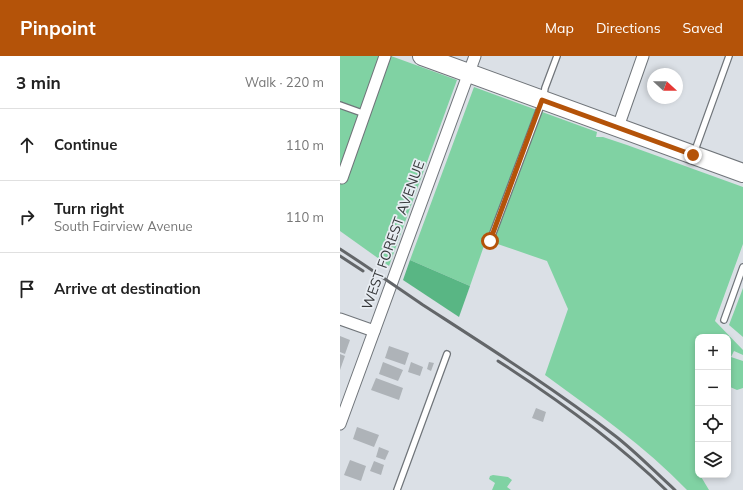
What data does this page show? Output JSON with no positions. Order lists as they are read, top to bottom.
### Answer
{
  "streets": {
    "street": ["WEST FOREST AVENUE"]
  },
  "north": "right",
  "page": {
    "header": "Pinpoint",
    "nav": ["Map", "Directions", "Saved"],
    "heading": ["3 min", "Walk · 220 m"],
    "list": [
      ["Continue", "110 m"],
      ["Turn right", "South Fairview Avenue", "110 m"],
      "Arrive at destination"
    ],
    "map_buttons": ["+", "−"]
  }
}
